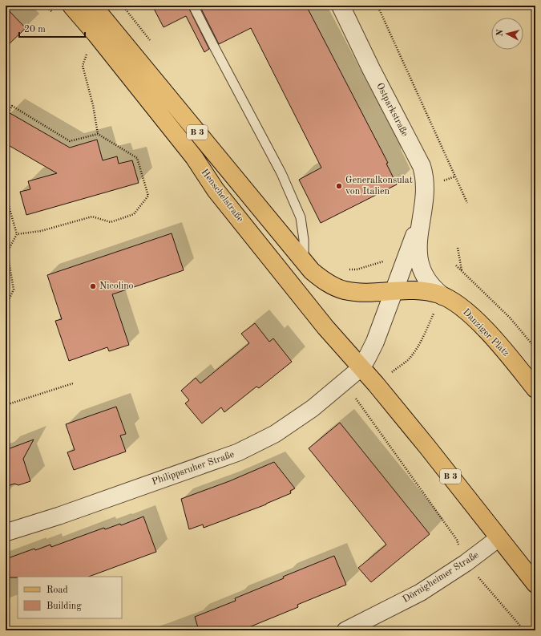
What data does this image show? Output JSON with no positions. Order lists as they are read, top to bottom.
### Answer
{
  "streets": {
    "main road": ["B 3", "Henschelstraße", "Danziger Platz"],
    "street": ["Ostparkstraße", "Philippsruher Straße", "Dörnigheimer Straße"]
  },
  "crossings": [
    ["Ostparkstraße", "Henschelstraße"],
    ["Ostparkstraße", "Danziger Platz"],
    ["B 3", "Henschelstraße"],
    ["B 3", "Dörnigheimer Straße"],
    ["Henschelstraße", "Danziger Platz"],
    ["Henschelstraße", "Philippsruher Straße"]
  ],
  "places": ["Generalkonsulat von Italien", "Nicolino"],
  "legend": ["Road", "Building"],
  "scale_bar": "20 m",
  "north": "left"
}
